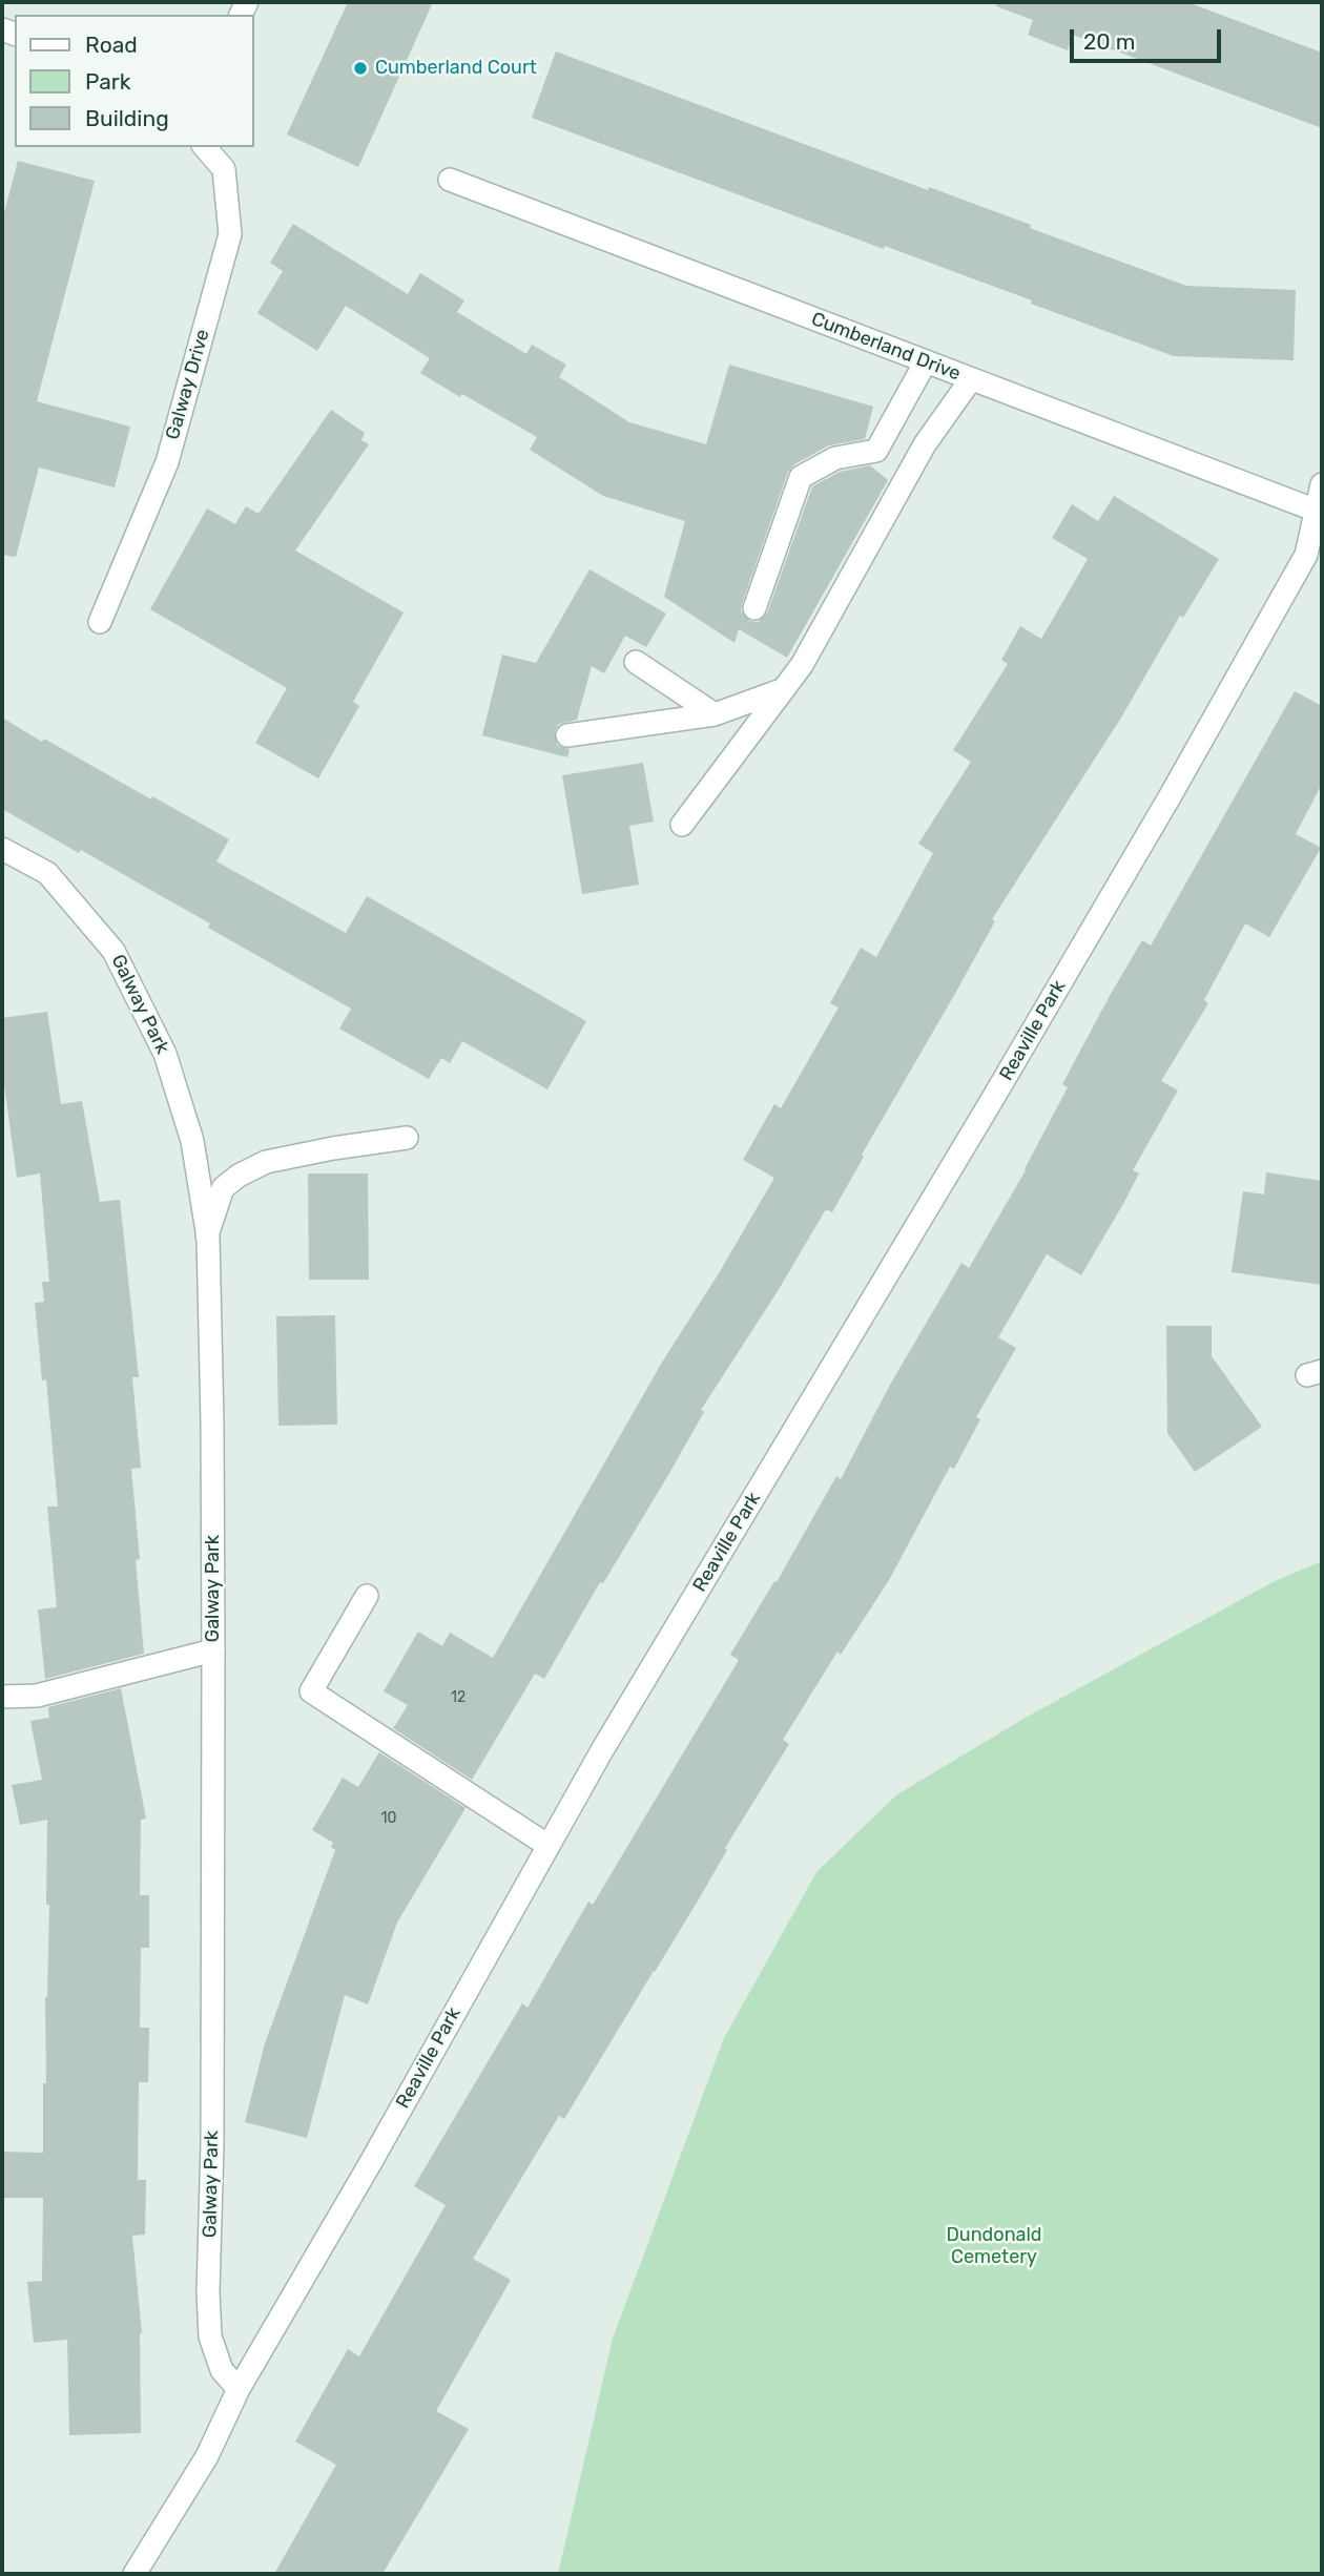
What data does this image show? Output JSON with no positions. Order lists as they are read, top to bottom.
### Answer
{
  "streets": {
    "street": [
      "Cumberland Drive",
      "Galway Drive",
      "Galway Park",
      "Reaville Park"
    ]
  },
  "crossings": [
    ["Cumberland Drive", "Reaville Park"],
    ["Galway Park", "Reaville Park"]
  ],
  "parks": ["Dundonald Cemetery"],
  "places": ["Cumberland Court"],
  "house_numbers": ["12", "10"],
  "legend": ["Road", "Park", "Building"],
  "scale_bar": "20 m"
}
